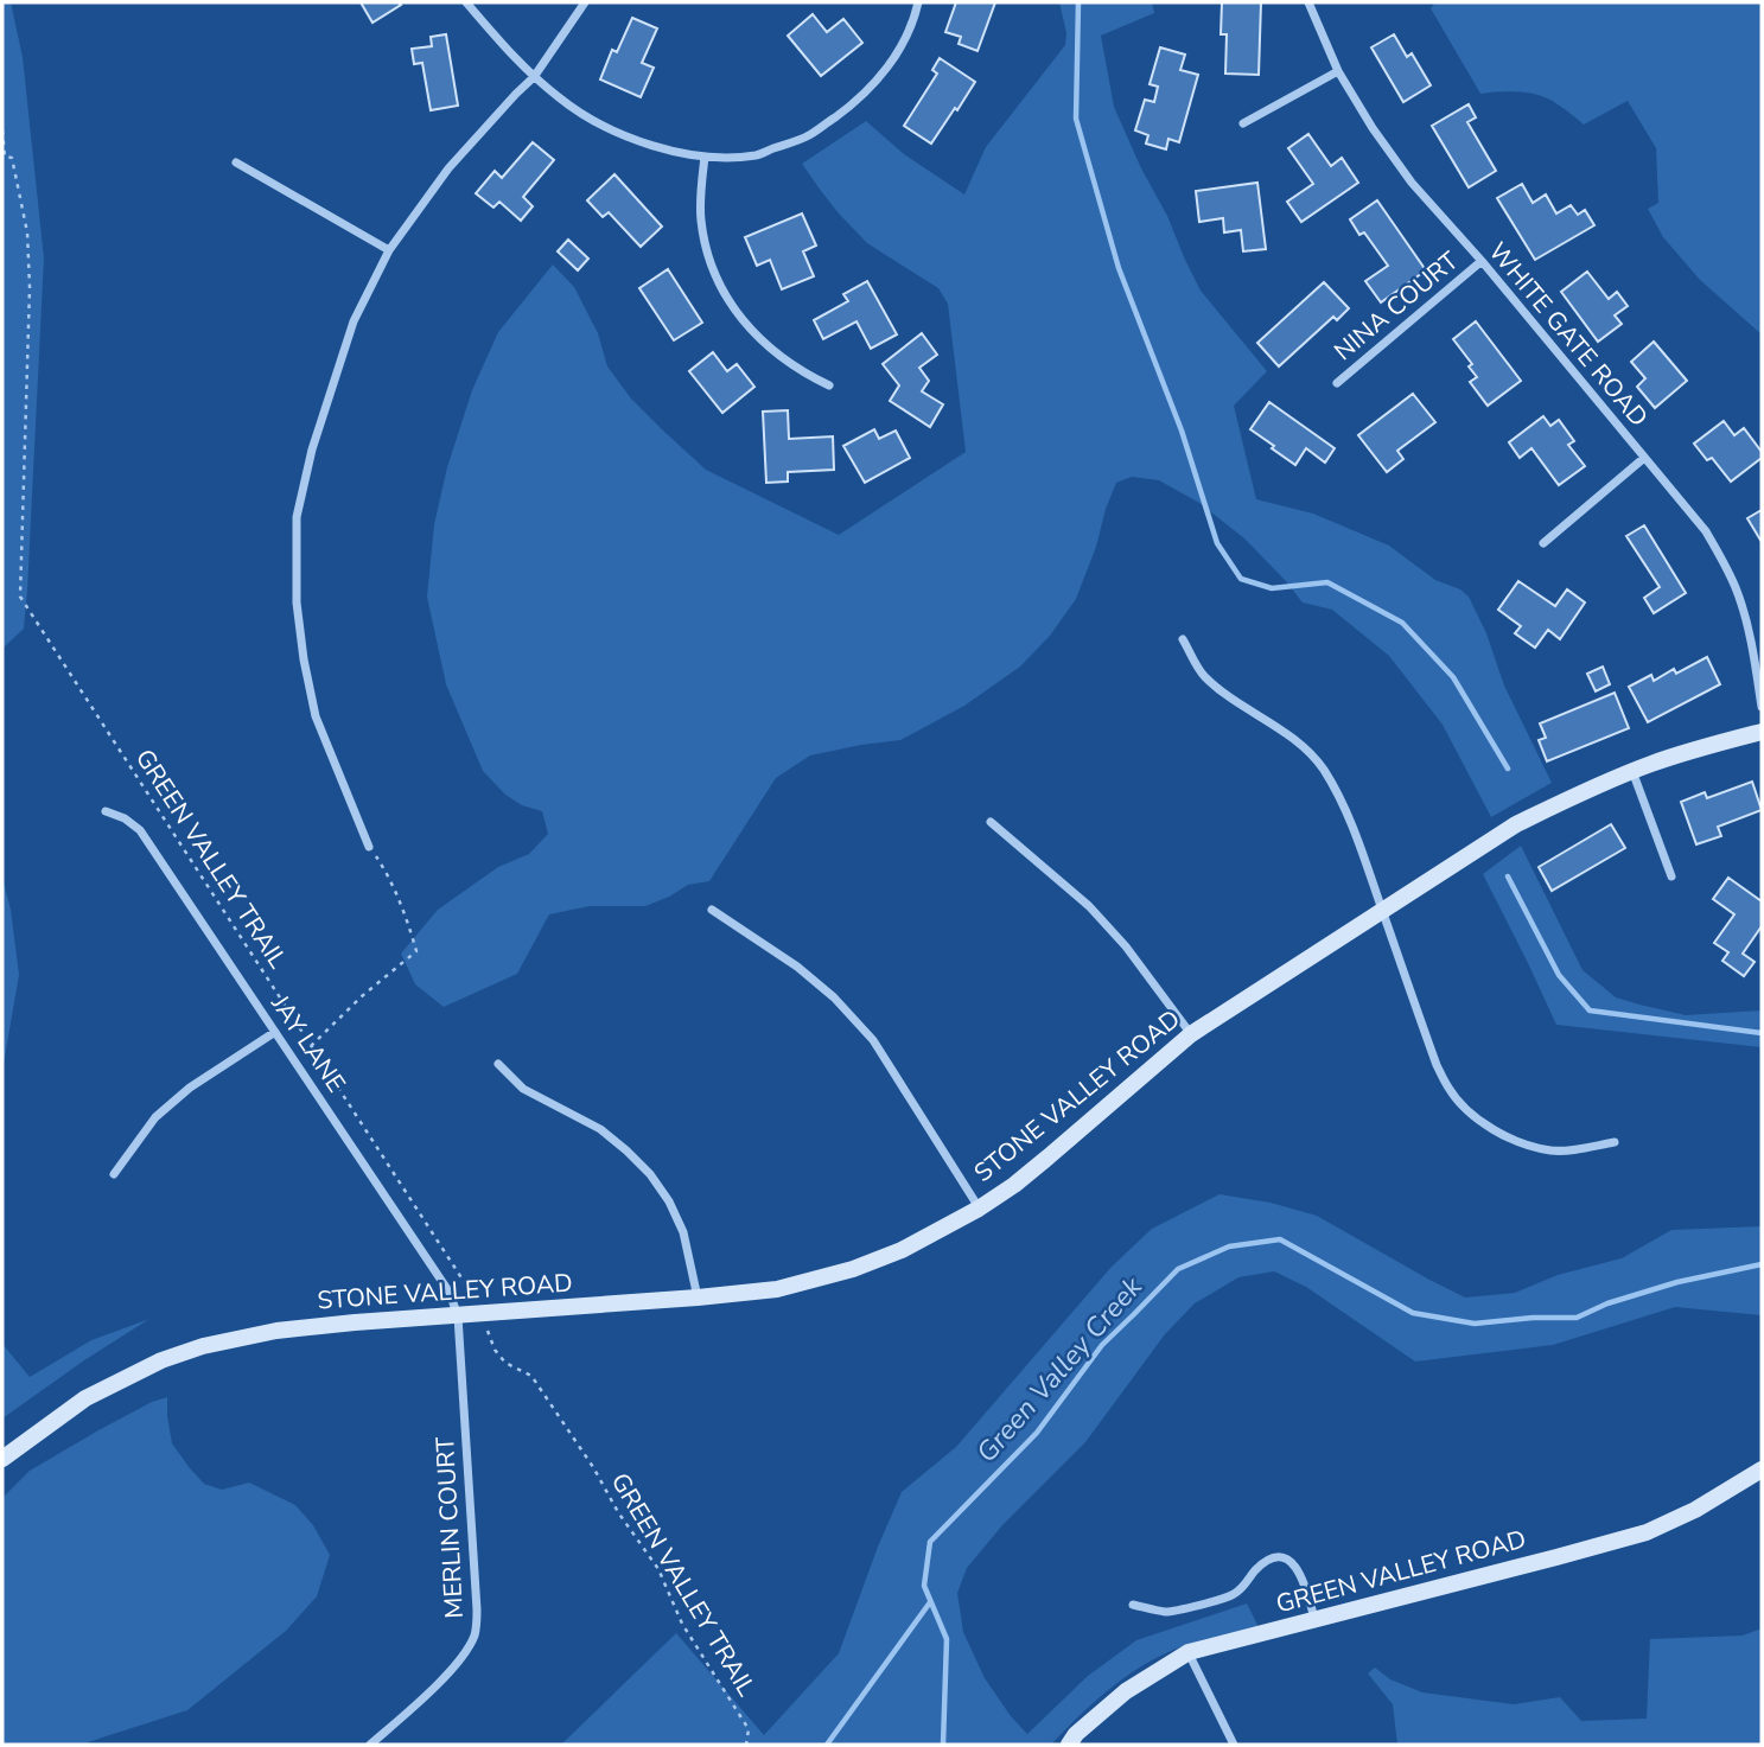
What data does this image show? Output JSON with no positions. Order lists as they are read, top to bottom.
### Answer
{
  "streets": {
    "street": [
      "NINA COURT",
      "WHITE GATE ROAD",
      "JAY LANE",
      "STONE VALLEY ROAD",
      "MERLIN COURT",
      "GREEN VALLEY ROAD"
    ],
    "path": ["GREEN VALLEY TRAIL"]
  },
  "crossings": [
    ["NINA COURT", "WHITE GATE ROAD"],
    ["GREEN VALLEY TRAIL", "STONE VALLEY ROAD"],
    ["JAY LANE", "STONE VALLEY ROAD"],
    ["JAY LANE", "MERLIN COURT"],
    ["STONE VALLEY ROAD", "MERLIN COURT"]
  ],
  "water": ["Green Valley Creek"]
}
